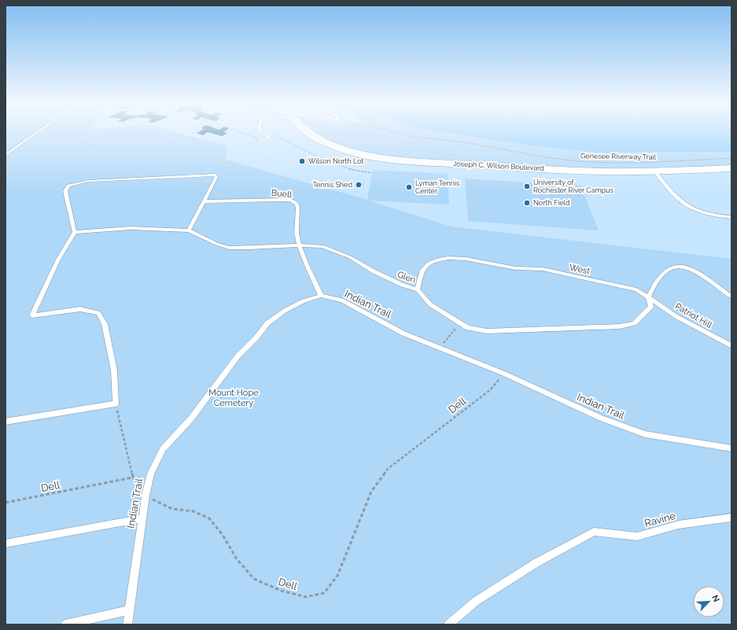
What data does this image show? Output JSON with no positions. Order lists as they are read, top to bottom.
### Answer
{
  "streets": {
    "street": ["Joseph C. Wilson Boulevard"],
    "lane": [
      "Buell",
      "West",
      "Glen",
      "Indian Trail",
      "Patriot Hill",
      "Ravine"
    ],
    "path": ["Genesee Riverway Trail", "Dell"]
  },
  "crossings": [
    ["Buell", "Glen"],
    ["Buell", "Indian Trail"],
    ["West", "Glen"],
    ["West", "Patriot Hill"],
    ["Glen", "Patriot Hill"],
    ["Indian Trail", "Dell"]
  ],
  "parks": ["Mount Hope Cemetery"],
  "places": [
    "Wilson North Lot",
    "Tennis Shed",
    "University of Rochester River Campus",
    "Lyman Tennis Center",
    "North Field"
  ],
  "north": "top right"
}
